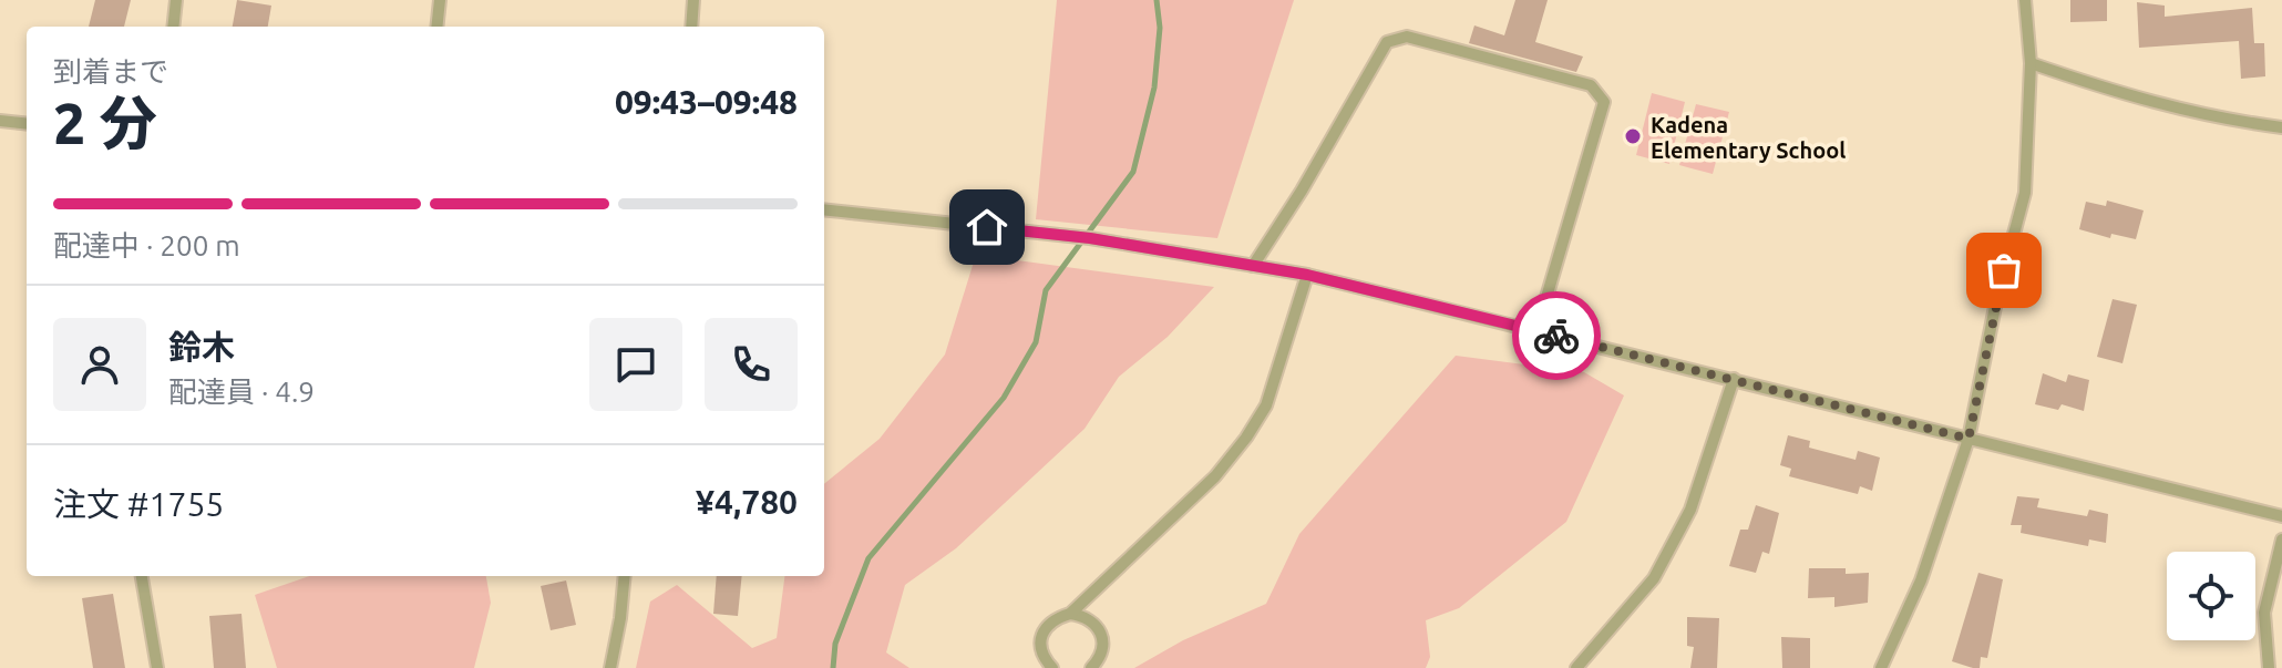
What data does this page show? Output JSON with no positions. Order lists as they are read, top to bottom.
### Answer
{
  "places": ["Kadena Elementary School"],
  "page": {
    "heading": ["2 分", "到着まで", "09:43–09:48"],
    "panel": [
      "鈴木",
      "配達員 · 4.9",
      "注文 #1755",
      "¥4,780"
    ],
    "bar": "配達中 · 200 m"
  }
}
